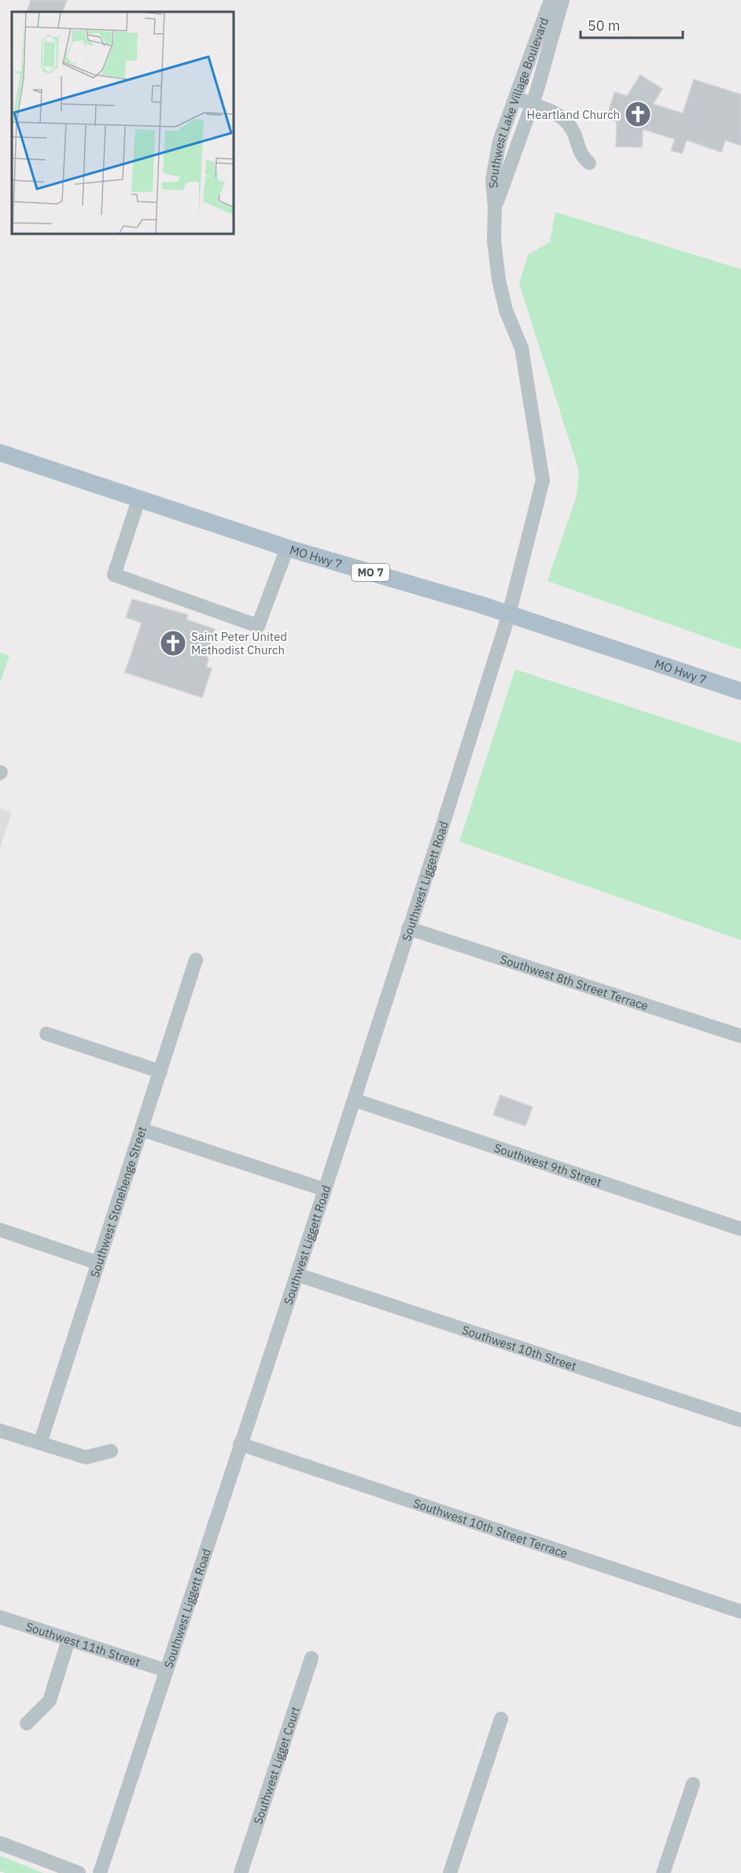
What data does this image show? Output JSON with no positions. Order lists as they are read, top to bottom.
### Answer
{
  "streets": {
    "main road": ["MO Hwy 7", "MO 7"],
    "street": [
      "Southwest Lake Village Boulevard",
      "Southwest Liggett Road",
      "Southwest 8th Street Terrace",
      "Southwest 9th Street",
      "Southwest Stonehenge Street",
      "Southwest 10th Street",
      "Southwest 10th Street Terrace",
      "Southwest 11th Street",
      "Southwest Ligget Court"
    ]
  },
  "crossings": [
    ["Southwest Lake Village Boulevard", "MO Hwy 7"],
    ["Southwest Lake Village Boulevard", "Southwest Liggett Road"],
    ["MO Hwy 7", "Southwest Liggett Road"],
    ["Southwest Liggett Road", "Southwest 8th Street Terrace"],
    ["Southwest Liggett Road", "Southwest 9th Street"],
    ["Southwest Liggett Road", "Southwest 10th Street"],
    ["Southwest Liggett Road", "Southwest 10th Street Terrace"],
    ["Southwest Liggett Road", "Southwest 11th Street"]
  ],
  "places": {
    "church": ["Heartland Church", "Saint Peter United Methodist Church"]
  },
  "scale_bar": "50 m"
}
